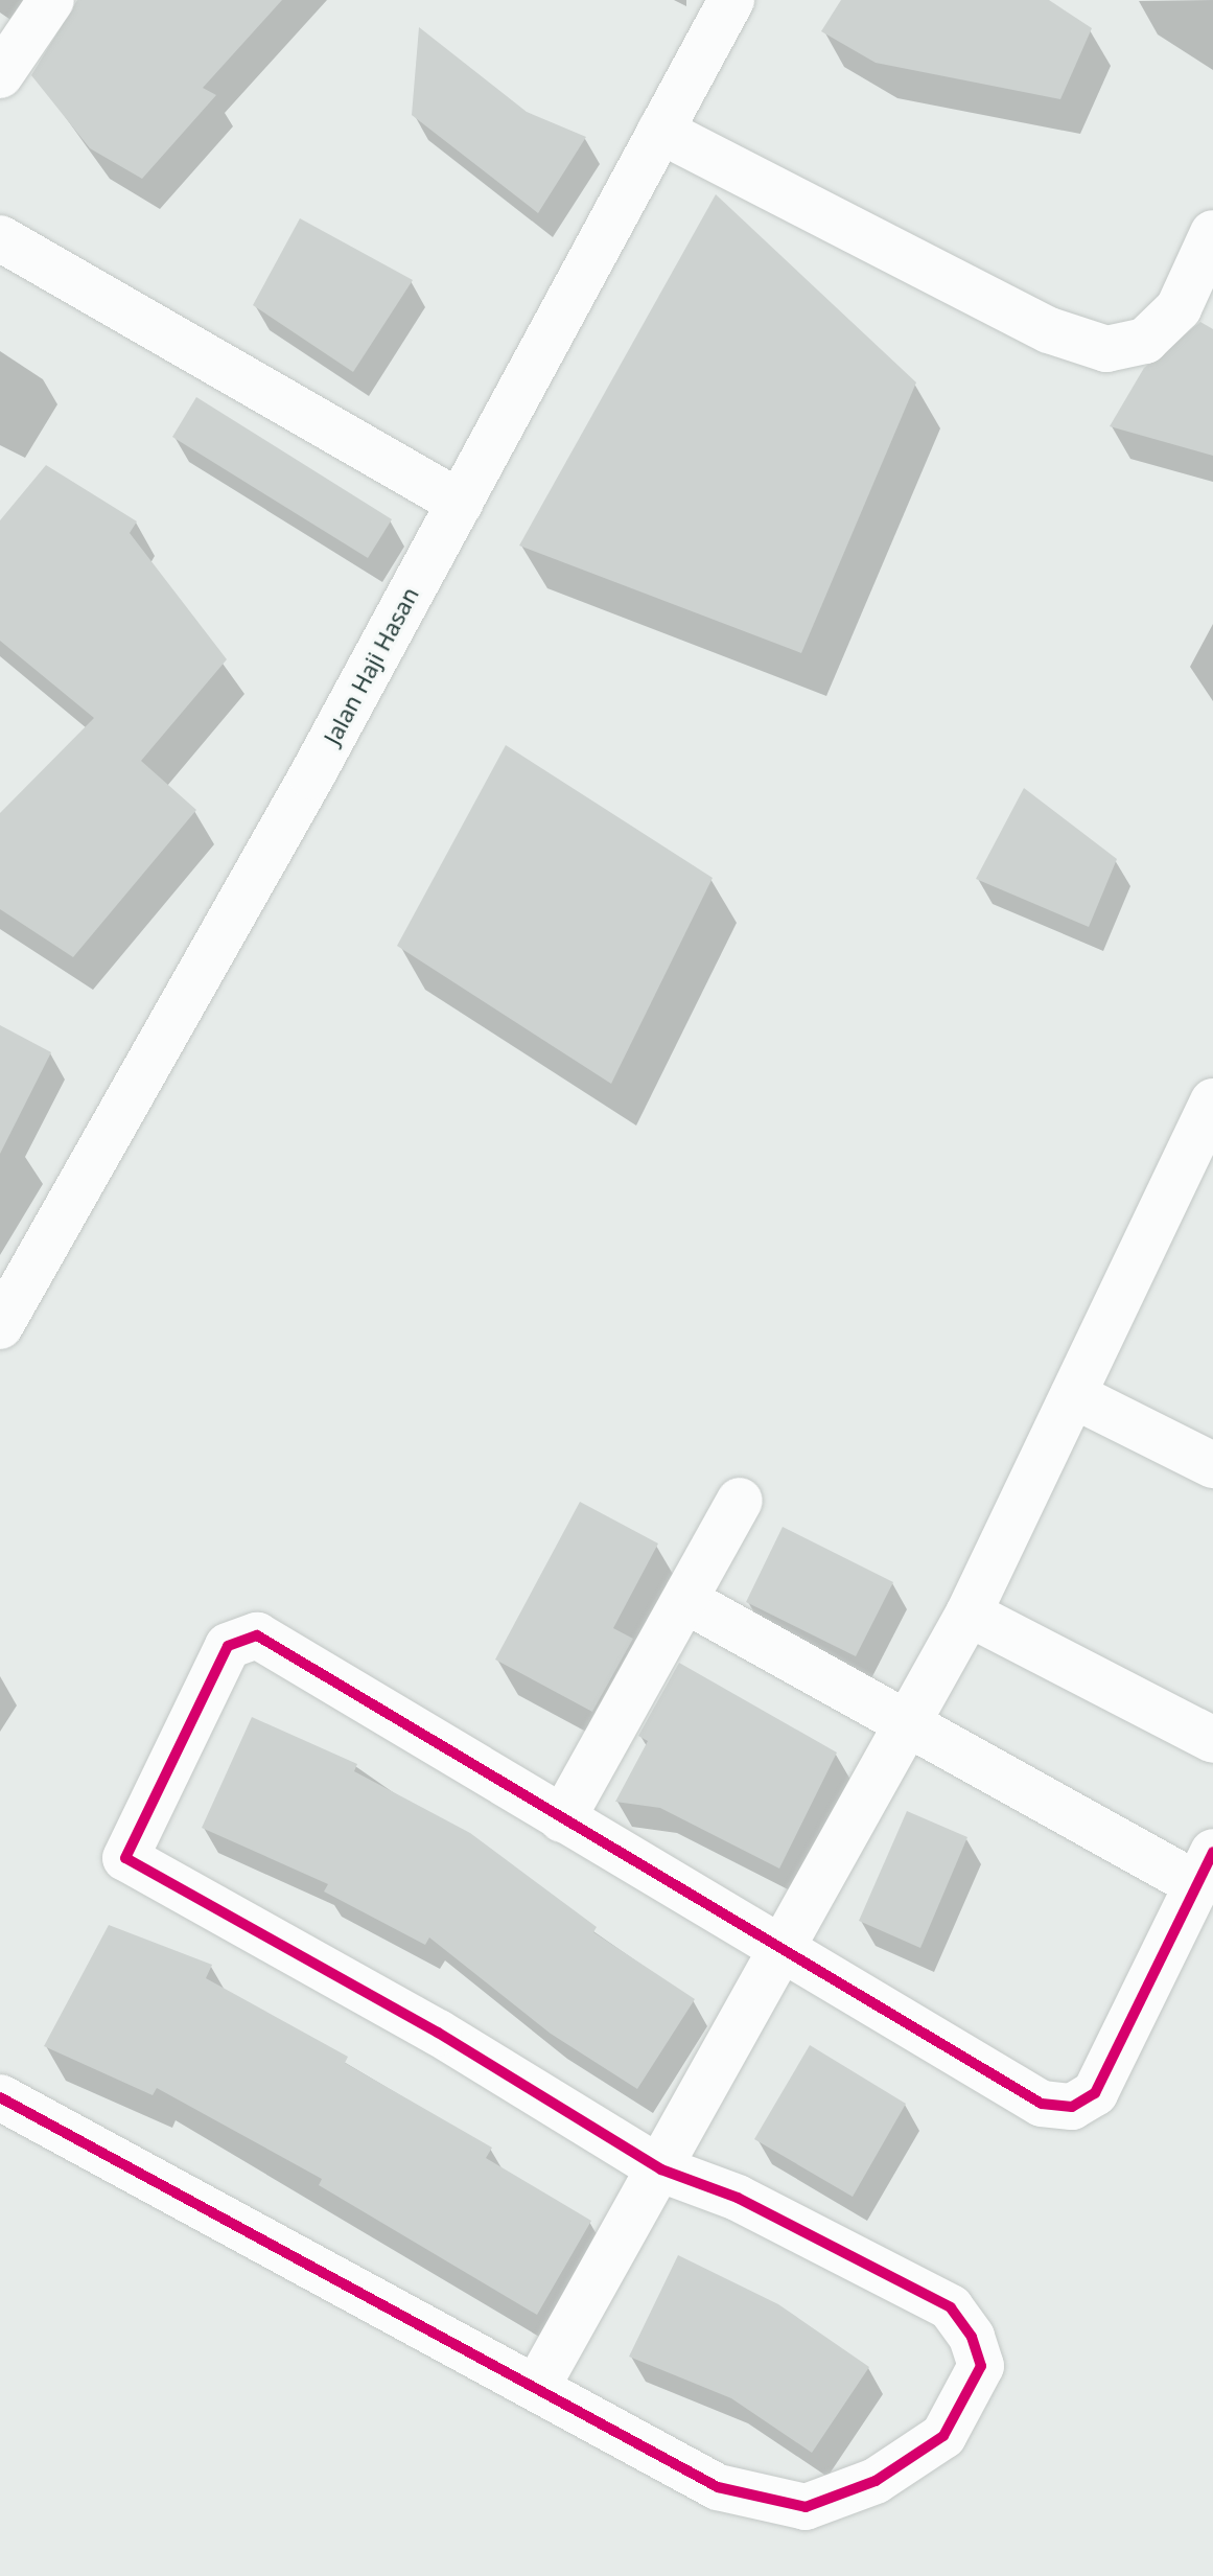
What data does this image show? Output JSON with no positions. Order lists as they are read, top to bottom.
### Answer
{
  "streets": {
    "street": ["Jalan Haji Hasan"]
  }
}
